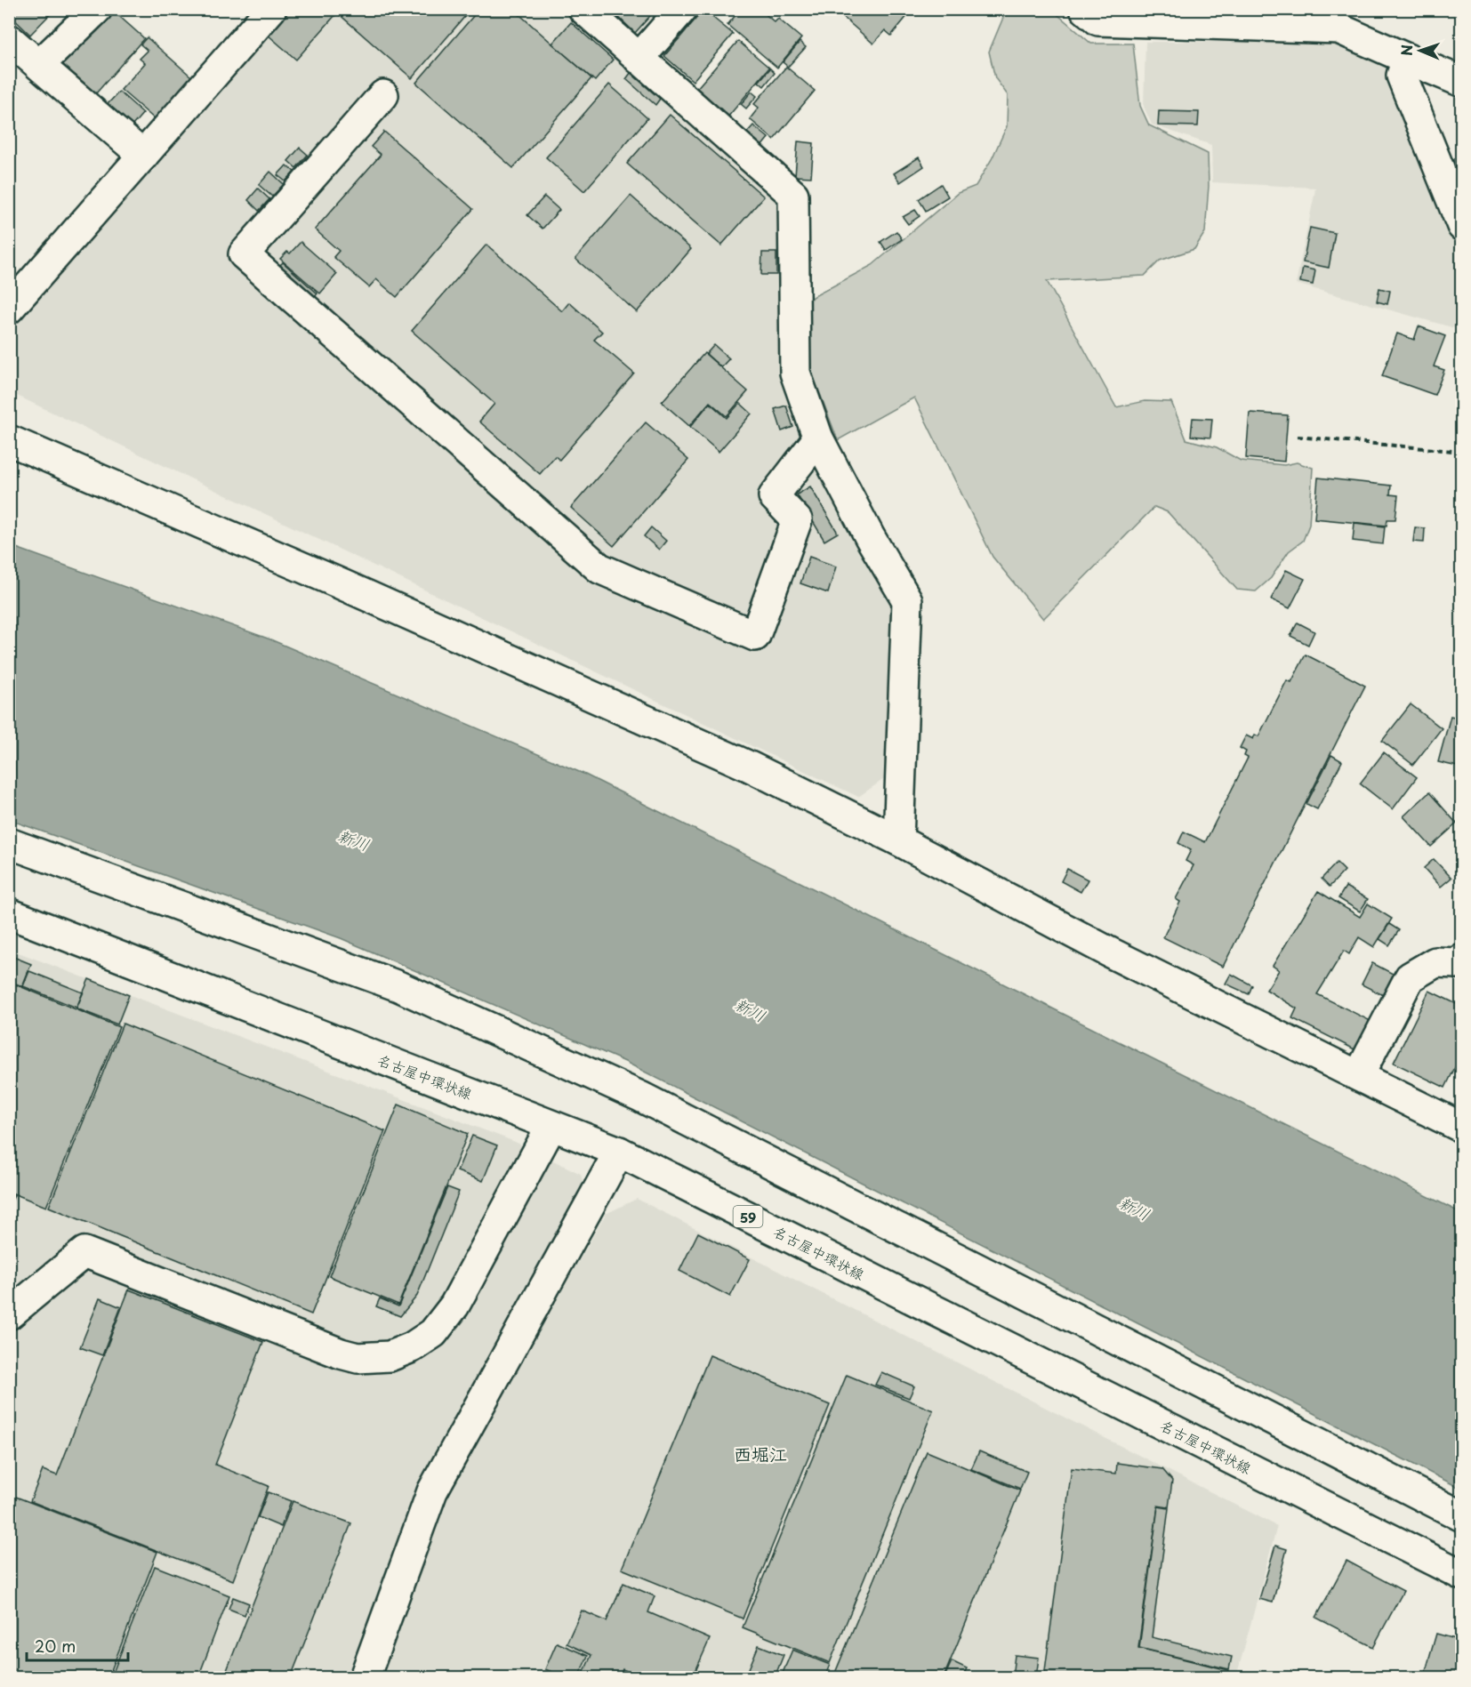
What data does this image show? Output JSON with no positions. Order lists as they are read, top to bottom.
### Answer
{
  "streets": {
    "street": ["名古屋中環状線", "59"]
  },
  "districts": ["西堀江"],
  "water": ["新川"],
  "scale_bar": "20 m",
  "north": "left"
}
